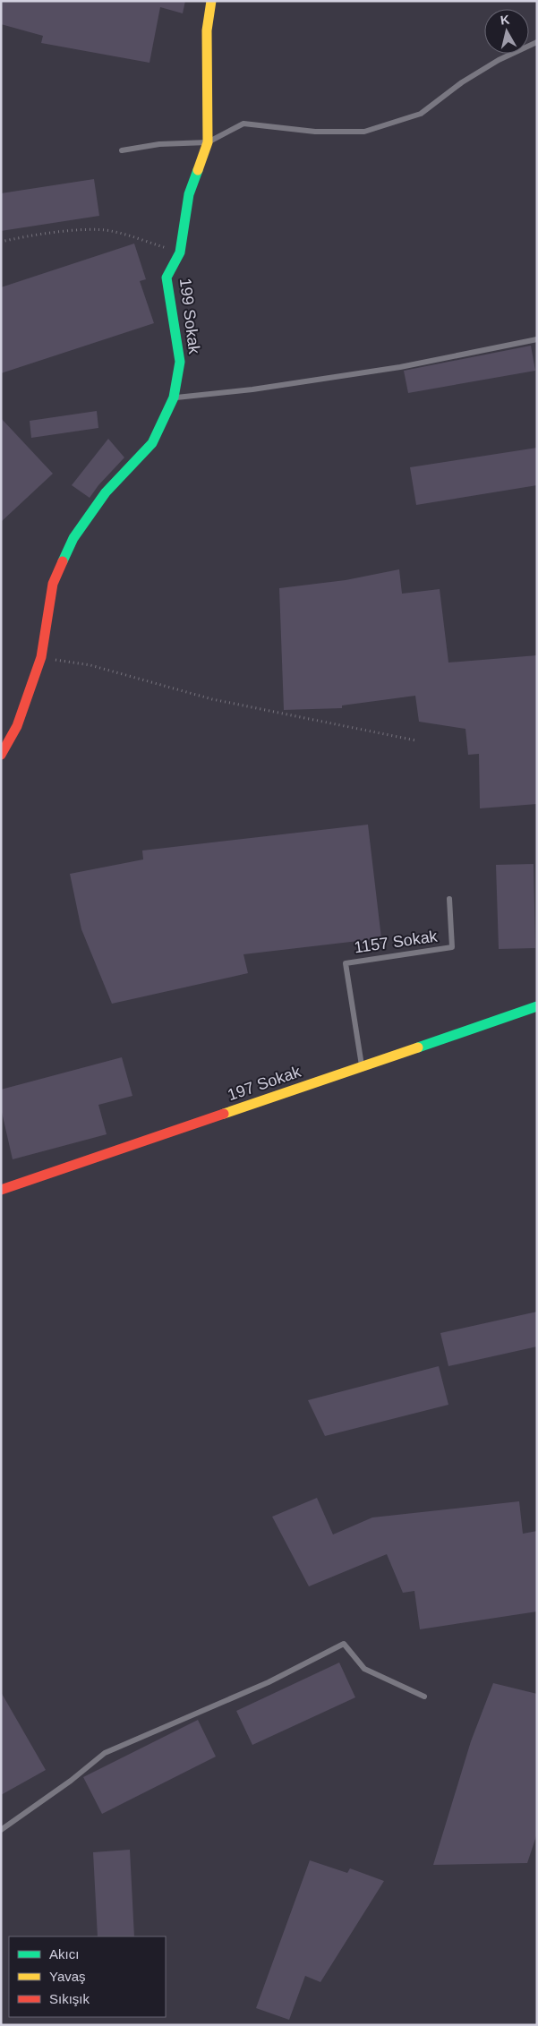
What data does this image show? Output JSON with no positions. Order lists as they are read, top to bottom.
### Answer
{
  "streets": {
    "street": ["199 Sokak", "197 Sokak"],
    "lane": ["1157 Sokak"]
  },
  "crossings": [
    ["1157 Sokak", "197 Sokak"]
  ],
  "legend": ["Akıcı", "Yavaş", "Sıkışık"],
  "north": "top"
}
